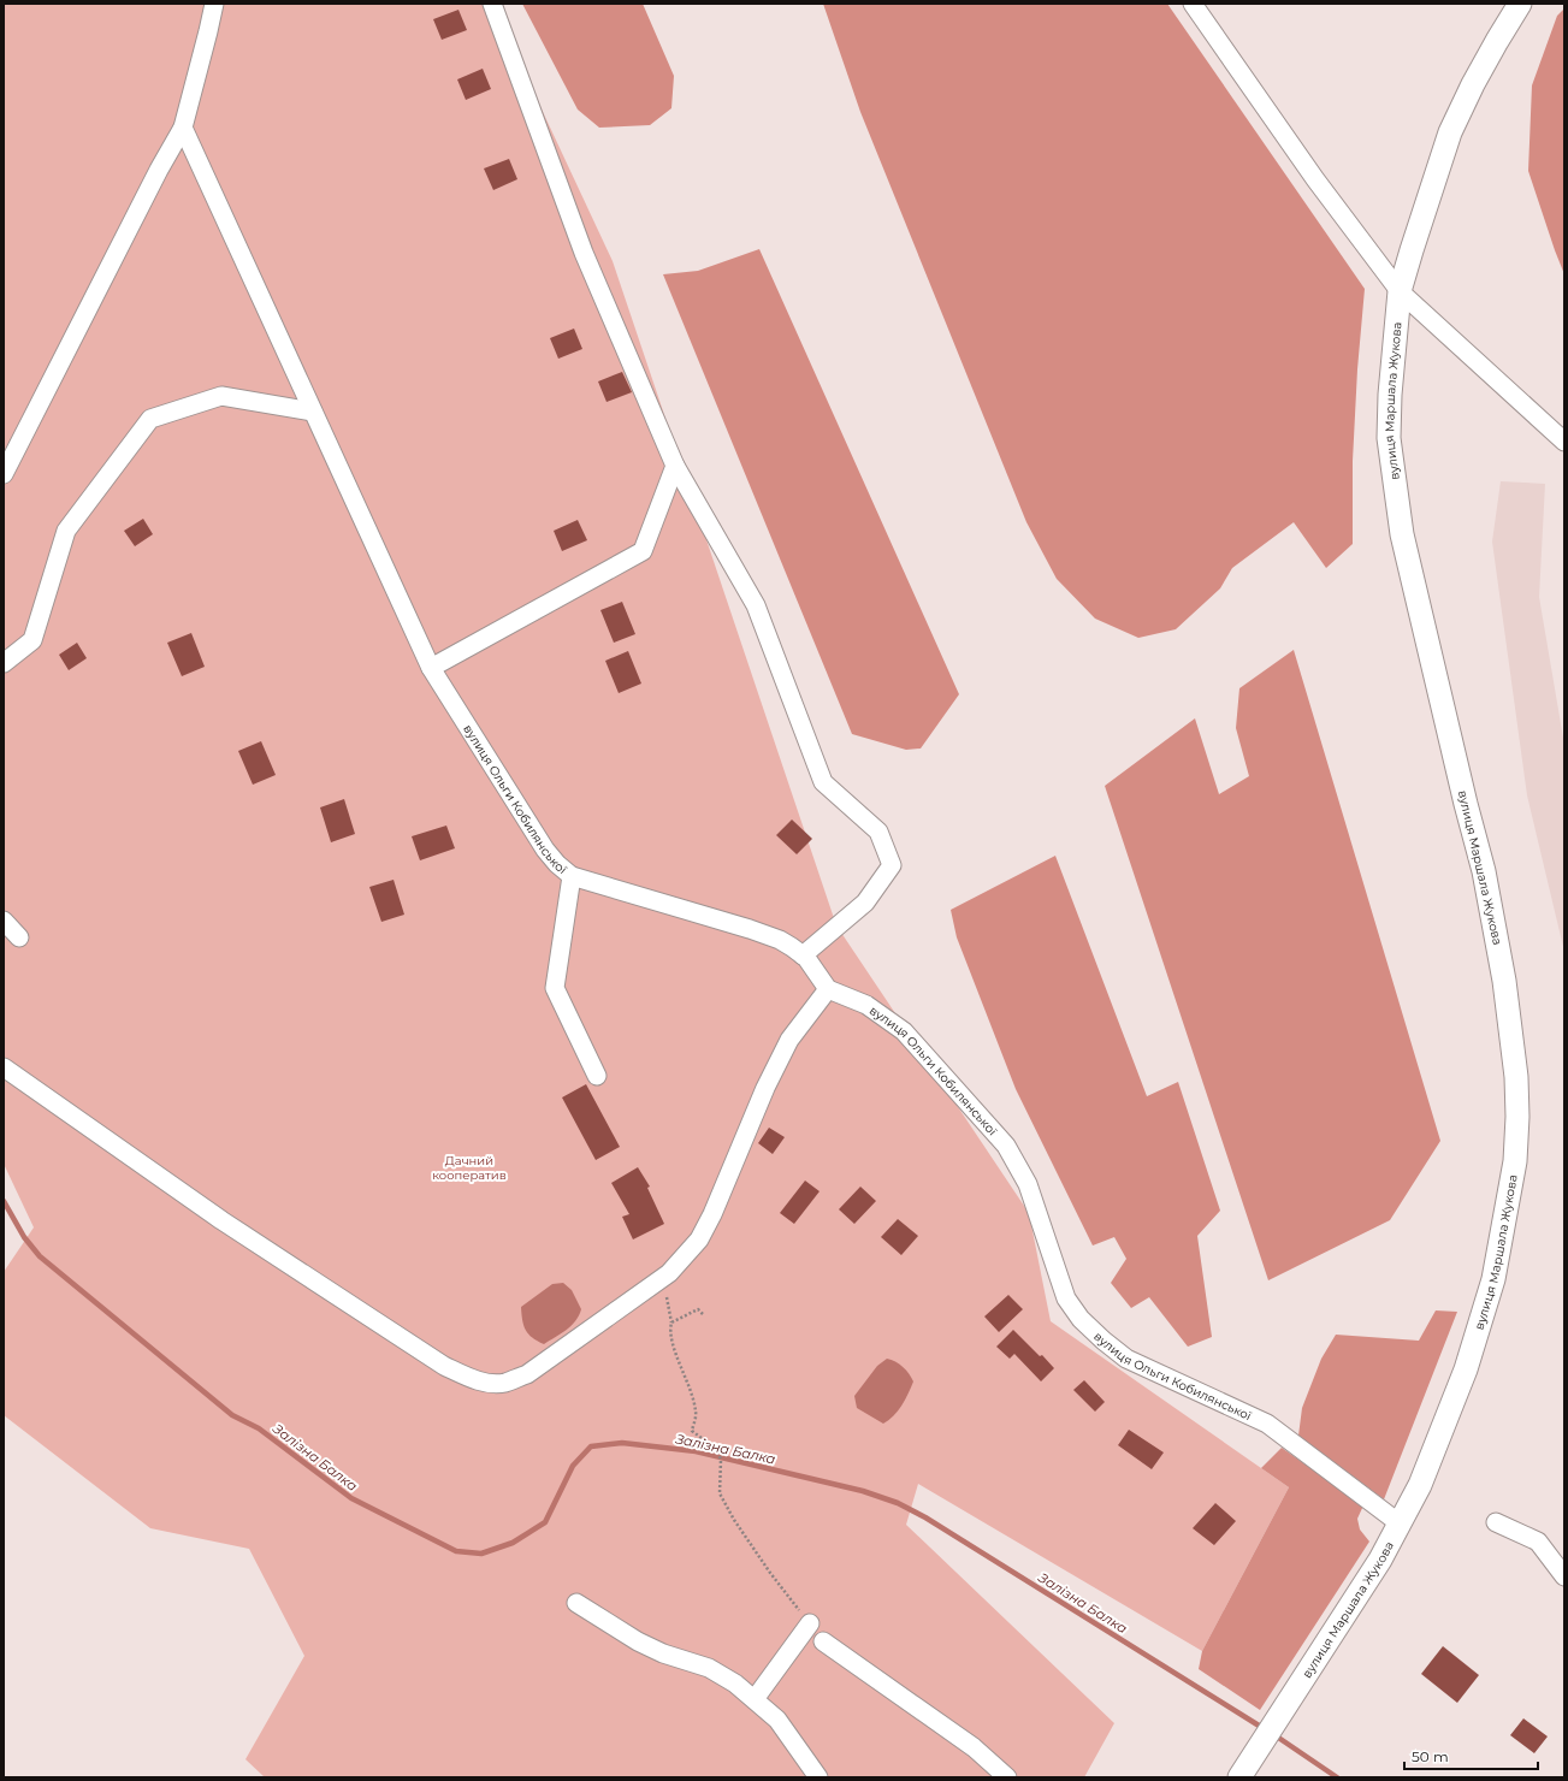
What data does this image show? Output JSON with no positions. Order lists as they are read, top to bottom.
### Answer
{
  "streets": {
    "main road": ["вулиця Маршала Жукова"],
    "street": ["вулиця Ольги Кобилянської"]
  },
  "crossings": [
    ["вулиця Маршала Жукова", "вулиця Ольги Кобилянської"]
  ],
  "water": ["Залізна Балка"],
  "parks": ["Дачний кооператив"],
  "scale_bar": "50 m"
}
